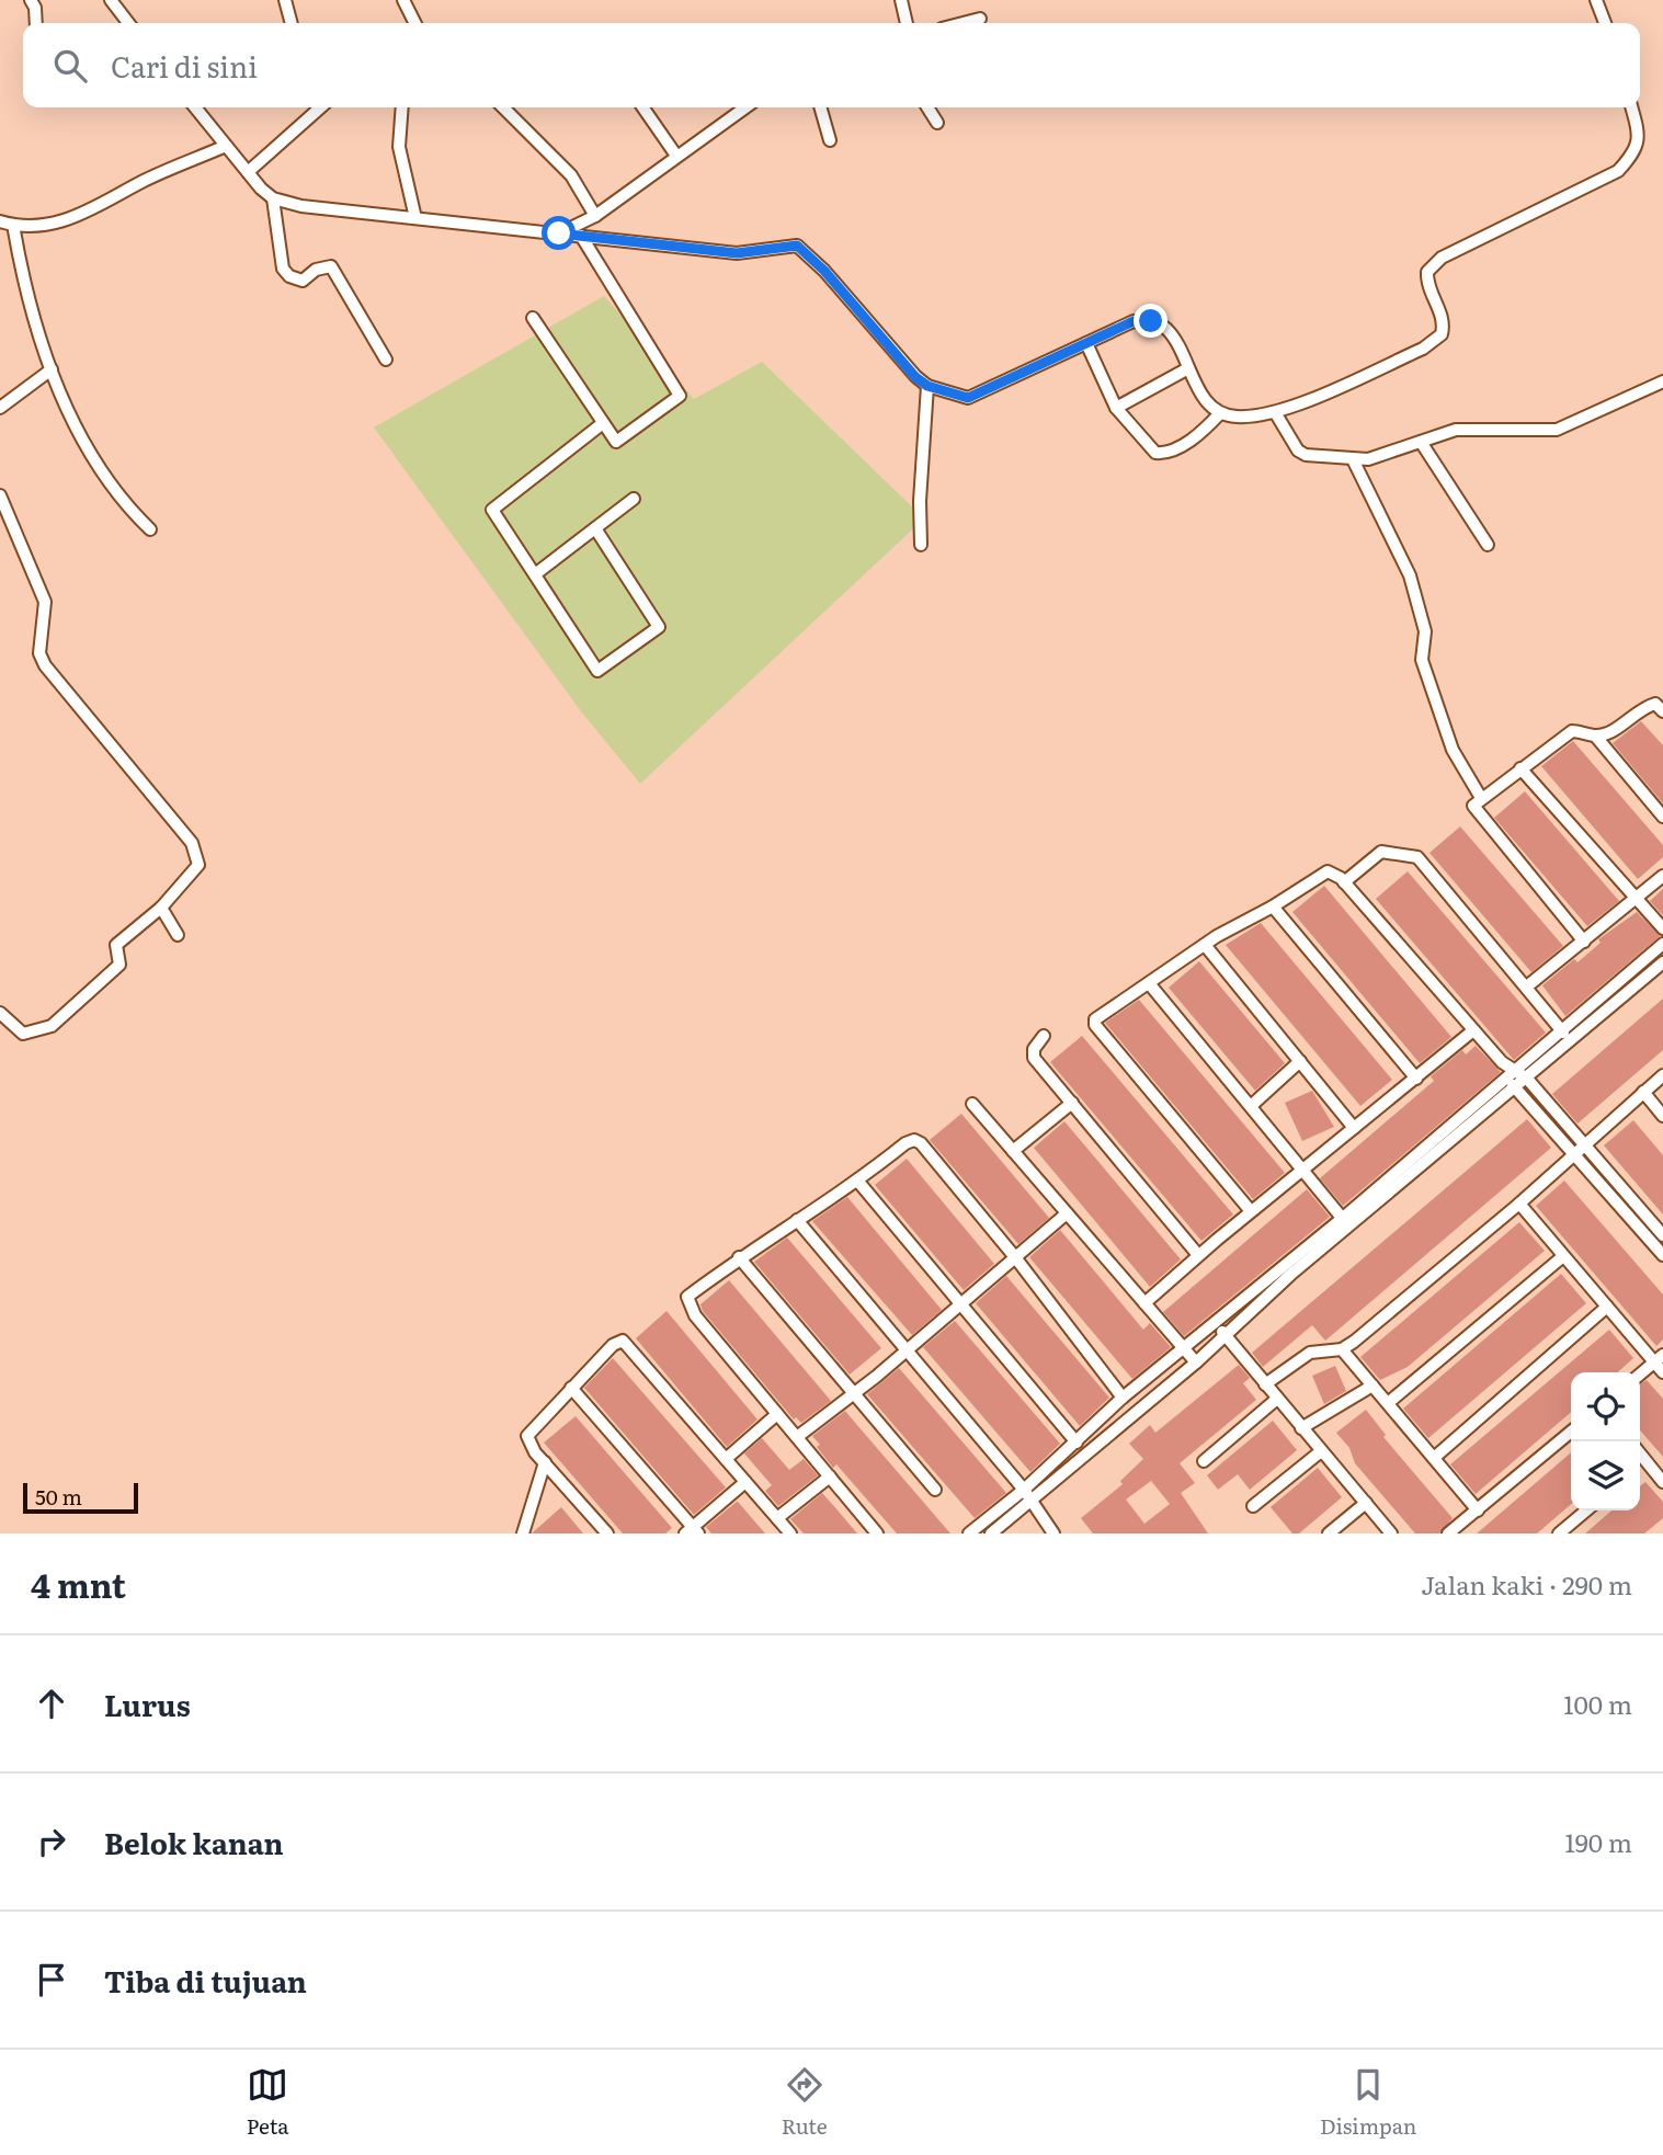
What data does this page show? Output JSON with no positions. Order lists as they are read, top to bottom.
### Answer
{
  "scale_bar": "50 m",
  "page": {
    "search": "Cari di sini",
    "scale": "50 m",
    "heading": ["4 mnt", "Jalan kaki · 290 m"],
    "list": [
      ["Lurus", "100 m"],
      ["Belok kanan", "190 m"],
      "Tiba di tujuan"
    ],
    "nav": ["Peta", "Rute", "Disimpan"]
  }
}
